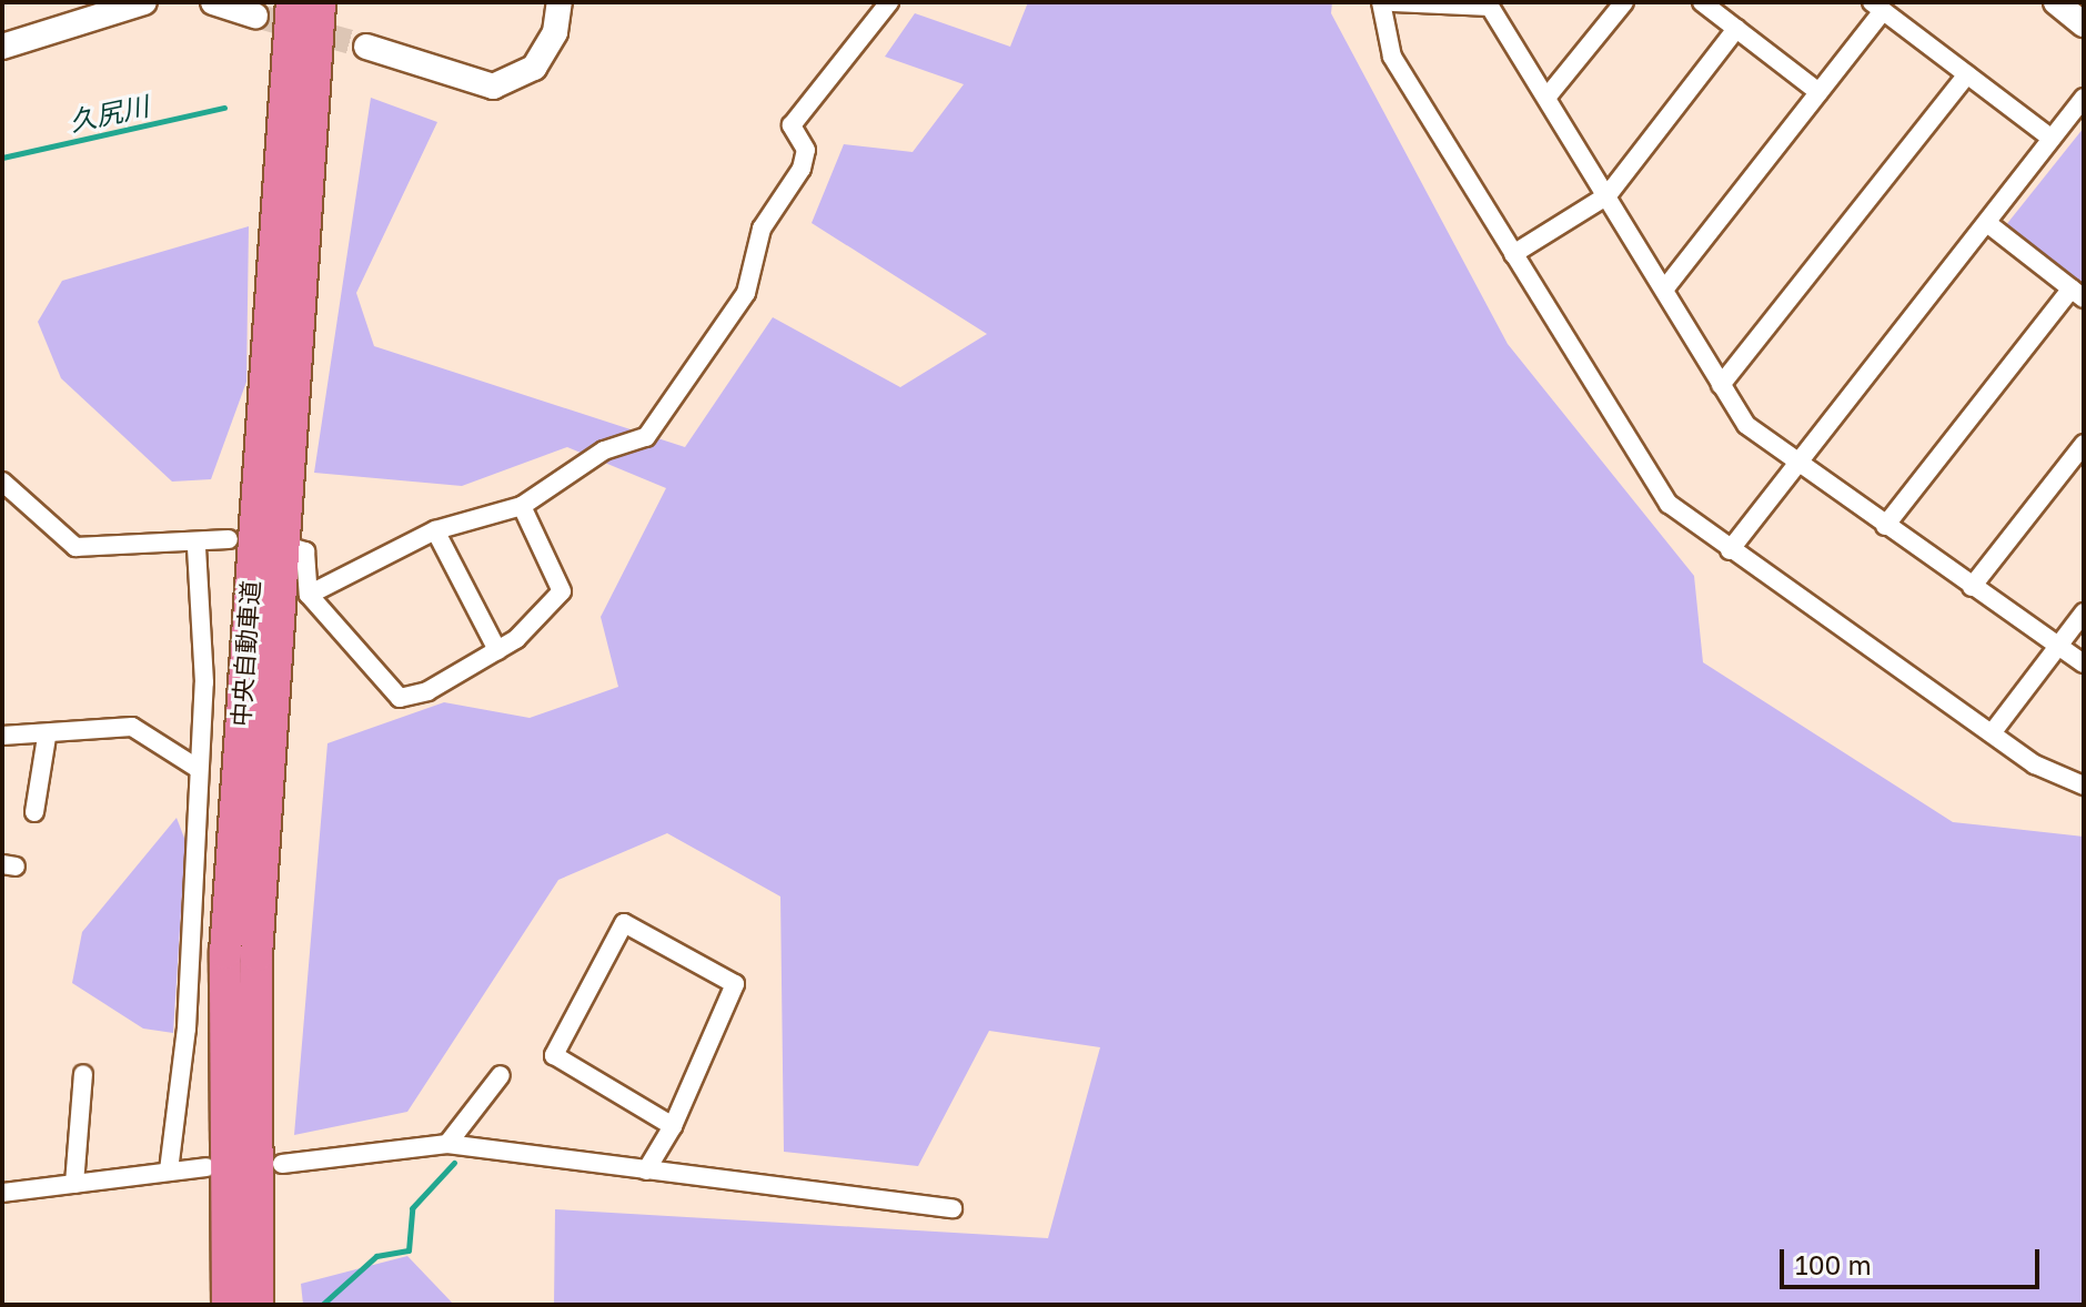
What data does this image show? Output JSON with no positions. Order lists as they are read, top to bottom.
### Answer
{
  "streets": {
    "highway": ["中央自動車道"]
  },
  "water": ["久尻川"],
  "scale_bar": "100 m"
}
